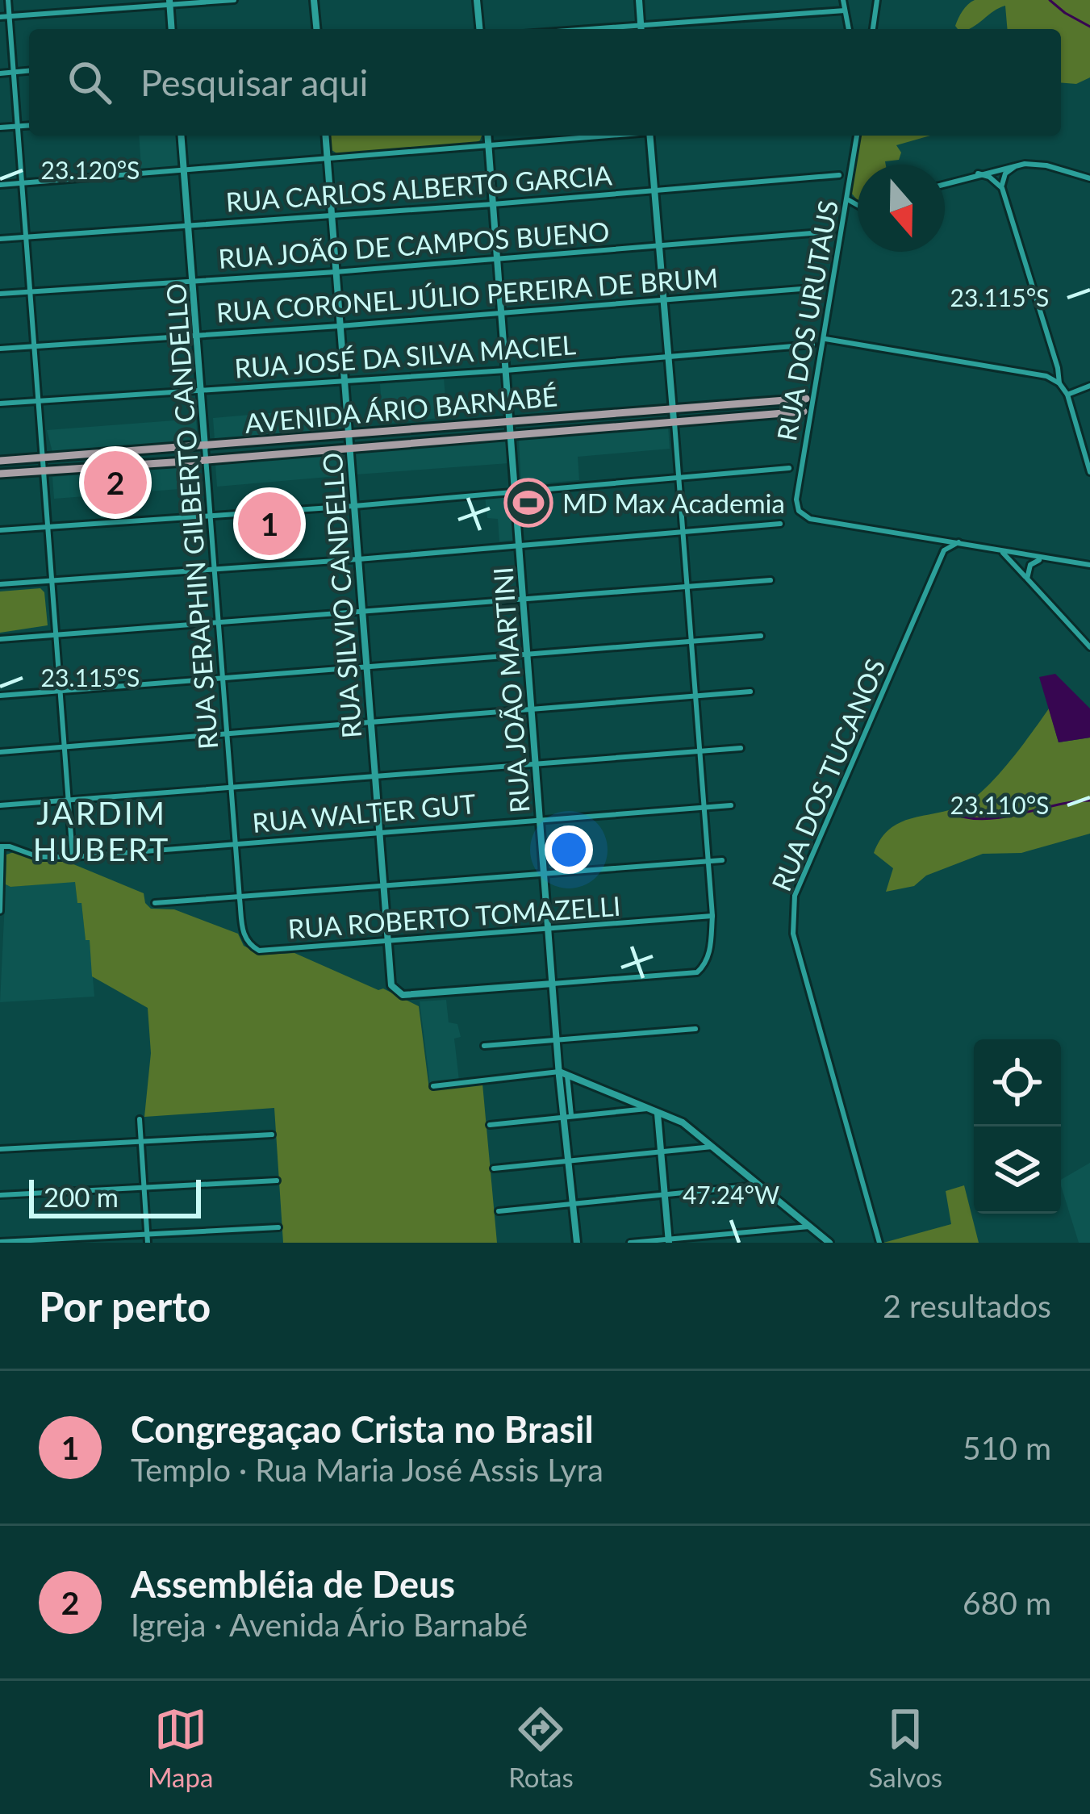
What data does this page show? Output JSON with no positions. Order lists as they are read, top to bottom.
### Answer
{
  "streets": {
    "main road": ["AVENIDA ÁRIO BARNABÉ"],
    "street": [
      "RUA CARLOS ALBERTO GARCIA",
      "RUA JOÃO DE CAMPOS BUENO",
      "RUA CORONEL JÚLIO PEREIRA DE BRUM",
      "RUA DOS URUTAUS",
      "RUA JOSÉ DA SILVA MACIEL",
      "RUA SERAPHIN GILBERTO CANDELLO",
      "RUA SILVIO CANDELLO",
      "RUA JOÃO MARTINI",
      "RUA DOS TUCANOS",
      "RUA WALTER GUT",
      "RUA ROBERTO TOMAZELLI"
    ]
  },
  "crossings": [
    ["RUA CARLOS ALBERTO GARCIA", "RUA SERAPHIN GILBERTO CANDELLO"],
    ["RUA CARLOS ALBERTO GARCIA", "RUA SILVIO CANDELLO"],
    ["RUA CARLOS ALBERTO GARCIA", "RUA JOÃO MARTINI"],
    ["RUA JOÃO DE CAMPOS BUENO", "RUA SERAPHIN GILBERTO CANDELLO"],
    ["RUA JOÃO DE CAMPOS BUENO", "RUA SILVIO CANDELLO"],
    ["RUA JOÃO DE CAMPOS BUENO", "RUA JOÃO MARTINI"],
    ["RUA CORONEL JÚLIO PEREIRA DE BRUM", "RUA SERAPHIN GILBERTO CANDELLO"],
    ["RUA CORONEL JÚLIO PEREIRA DE BRUM", "RUA SILVIO CANDELLO"],
    ["RUA CORONEL JÚLIO PEREIRA DE BRUM", "RUA JOÃO MARTINI"],
    ["RUA JOSÉ DA SILVA MACIEL", "RUA SERAPHIN GILBERTO CANDELLO"],
    ["RUA JOSÉ DA SILVA MACIEL", "RUA SILVIO CANDELLO"],
    ["RUA JOSÉ DA SILVA MACIEL", "RUA JOÃO MARTINI"],
    ["AVENIDA ÁRIO BARNABÉ", "RUA SERAPHIN GILBERTO CANDELLO"],
    ["AVENIDA ÁRIO BARNABÉ", "RUA SILVIO CANDELLO"],
    ["AVENIDA ÁRIO BARNABÉ", "RUA JOÃO MARTINI"],
    ["RUA SERAPHIN GILBERTO CANDELLO", "RUA WALTER GUT"],
    ["RUA SERAPHIN GILBERTO CANDELLO", "RUA ROBERTO TOMAZELLI"],
    ["RUA SILVIO CANDELLO", "RUA JOÃO MARTINI"],
    ["RUA SILVIO CANDELLO", "RUA WALTER GUT"],
    ["RUA SILVIO CANDELLO", "RUA ROBERTO TOMAZELLI"],
    ["RUA JOÃO MARTINI", "RUA WALTER GUT"],
    ["RUA JOÃO MARTINI", "RUA ROBERTO TOMAZELLI"]
  ],
  "districts": ["JARDIM HUBERT"],
  "places": {
    "sports": ["MD Max Academia"]
  },
  "scale_bar": "200 m",
  "north": "bottom",
  "page": {
    "search": "Pesquisar aqui",
    "pins": ["2", "1"],
    "scale": "200 m",
    "heading": ["Por perto", "2 resultados"],
    "list": [
      {
        "mark": "1",
        "name": "Congregaçao Crista no Brasil",
        "note": "Templo · Rua Maria José Assis Lyra",
        "value": "510 m"
      },
      {
        "mark": "2",
        "name": "Assembléia de Deus",
        "note": "Igreja · Avenida Ário Barnabé",
        "value": "680 m"
      }
    ],
    "nav": ["Mapa", "Rotas", "Salvos"]
  },
  "coordinates": [
    "23.120°S",
    "23.115°S",
    "23.110°S",
    "47.24°W"
  ]
}
